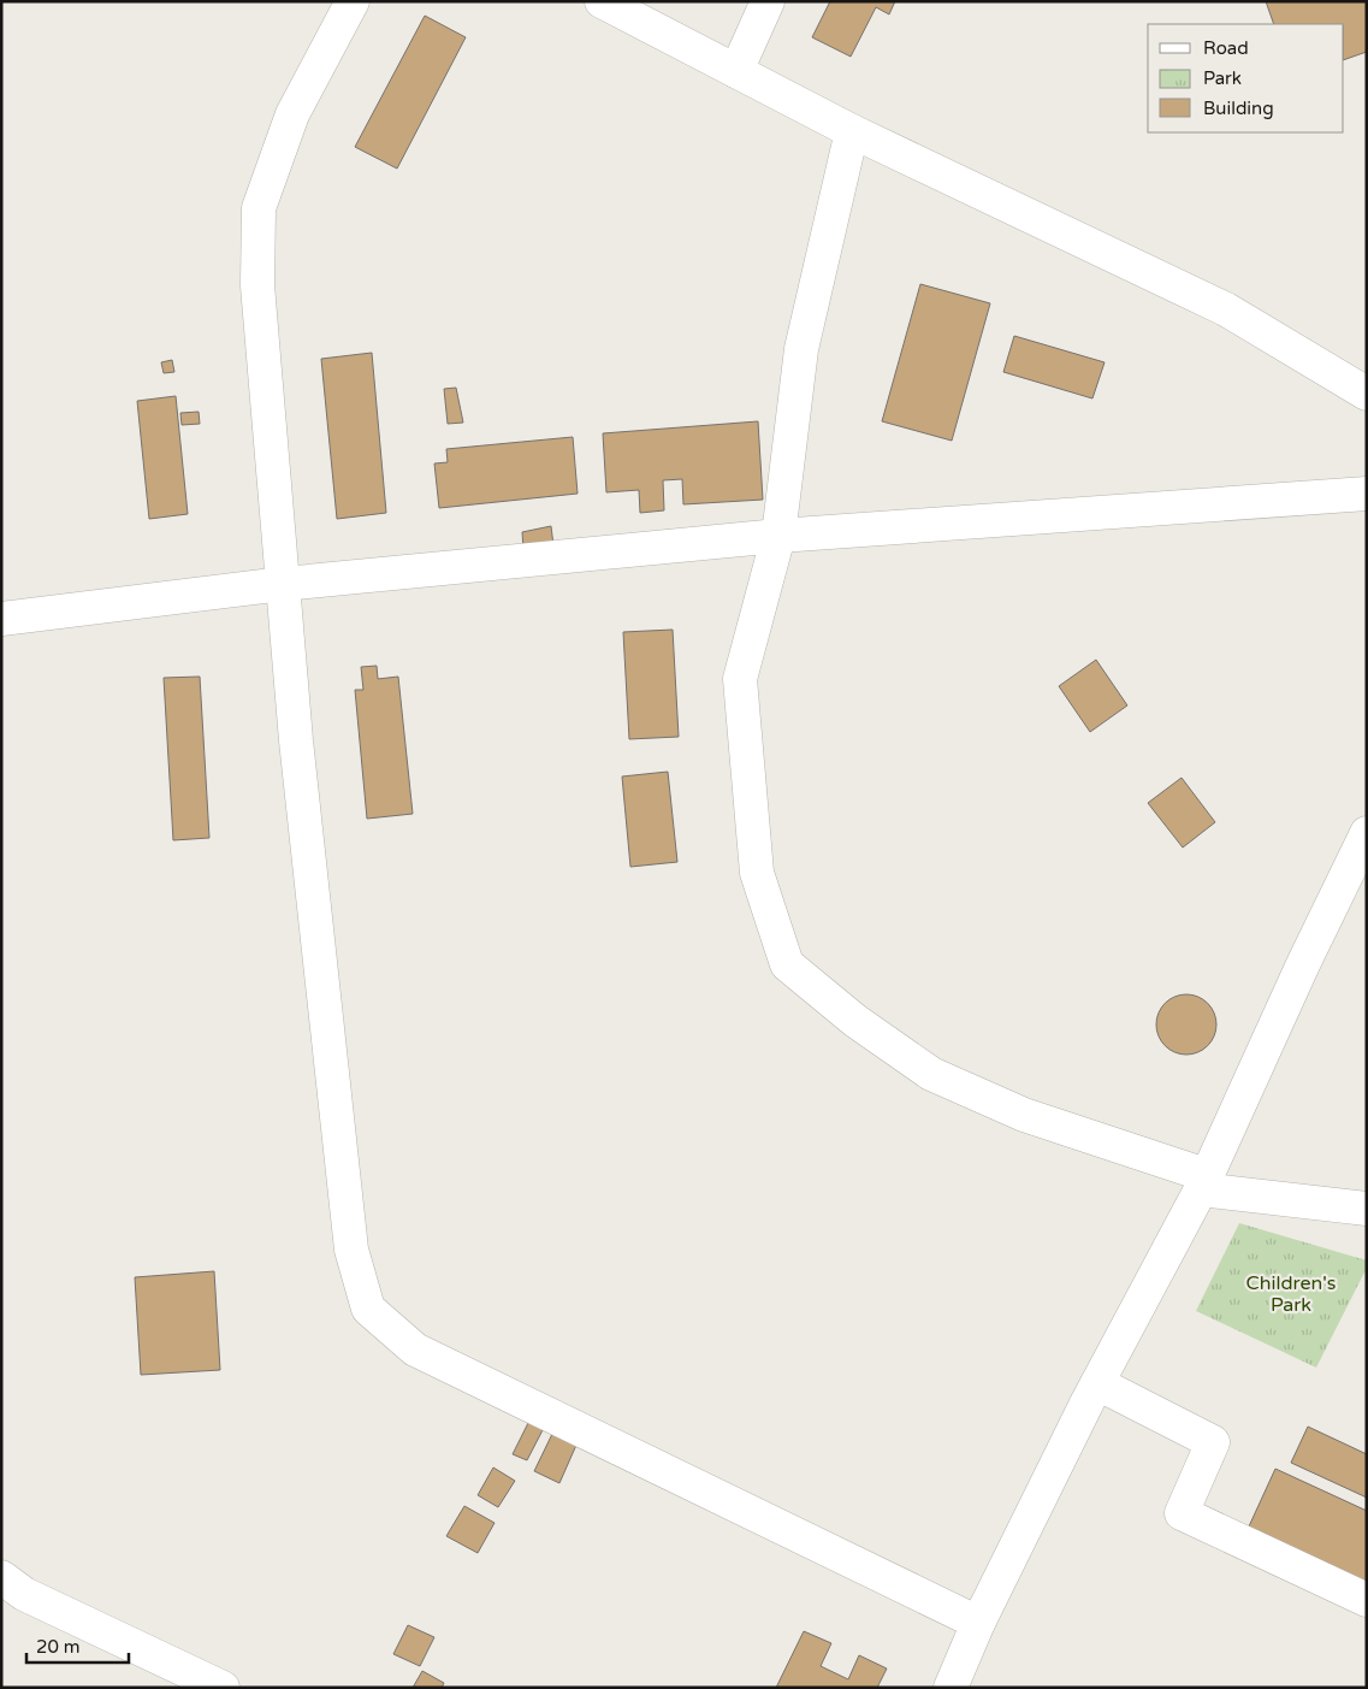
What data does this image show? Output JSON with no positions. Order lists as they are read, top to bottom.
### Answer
{
  "parks": ["Children's Park"],
  "legend": ["Road", "Park", "Building"],
  "scale_bar": "20 m"
}
